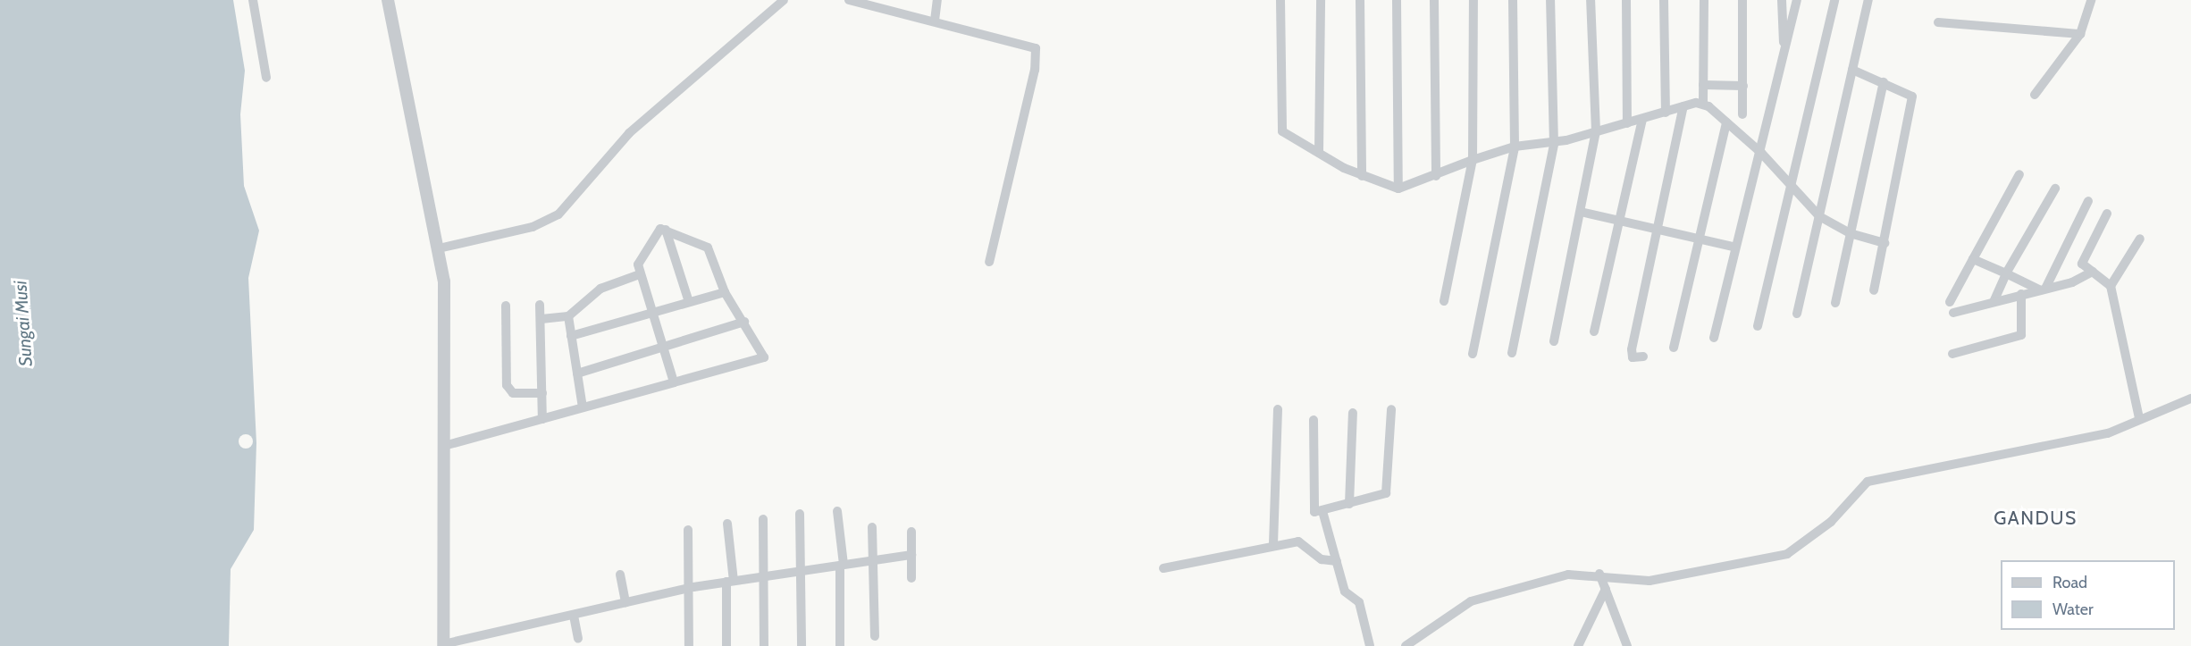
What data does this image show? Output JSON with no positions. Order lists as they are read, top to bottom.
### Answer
{
  "districts": ["GANDUS"],
  "water": ["Sungai Musi"],
  "legend": ["Road", "Water"]
}
